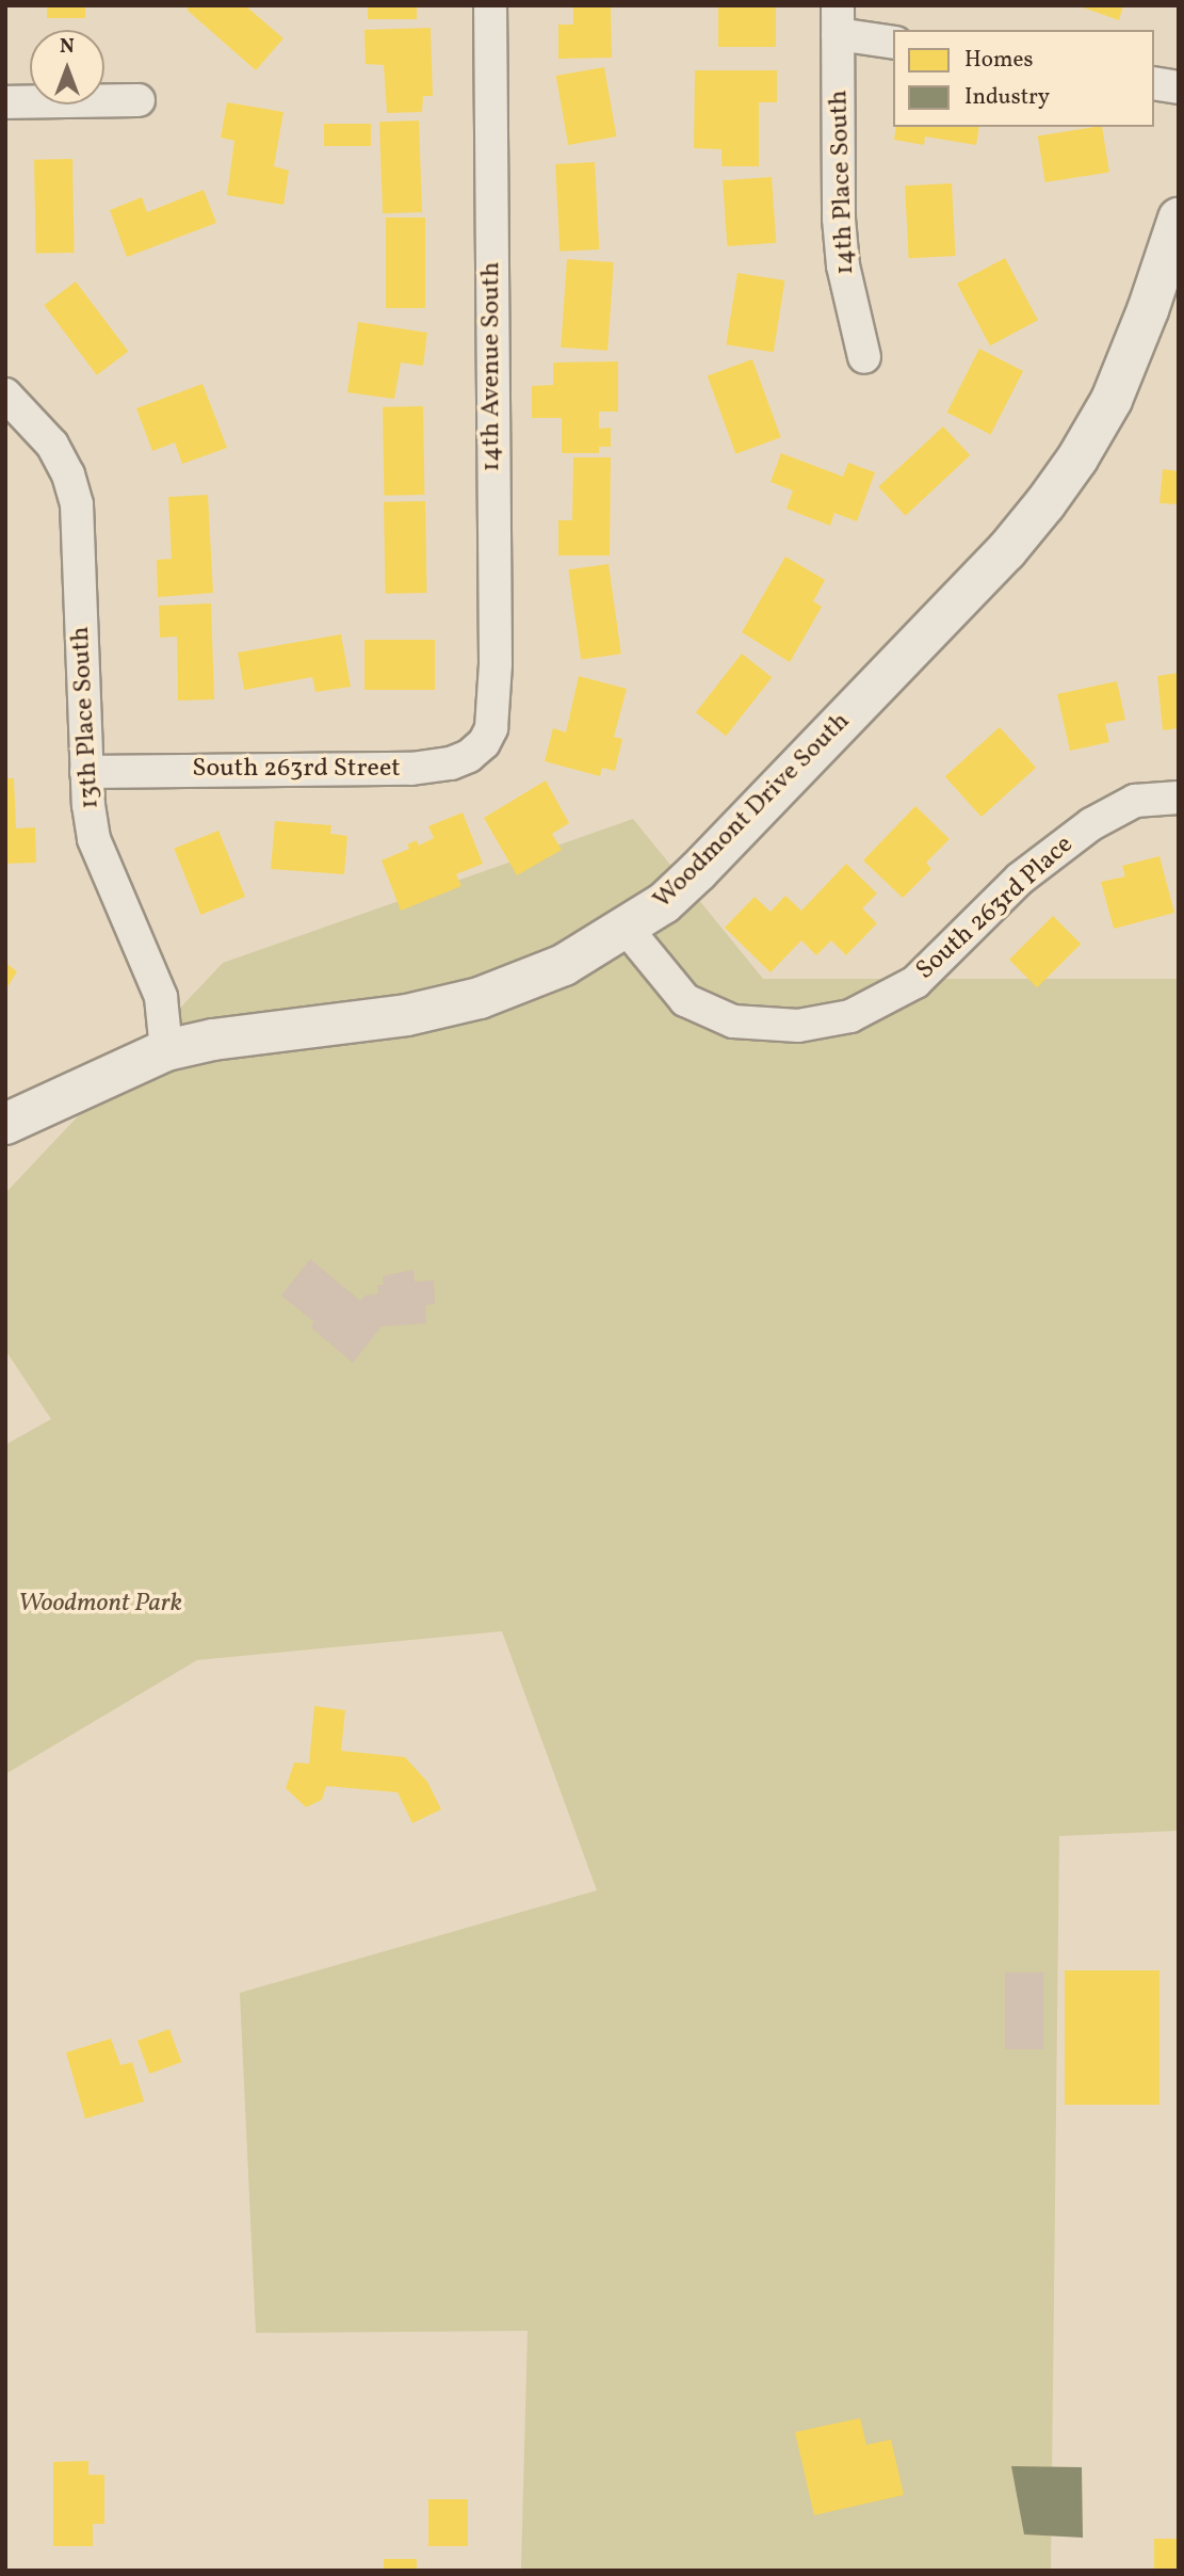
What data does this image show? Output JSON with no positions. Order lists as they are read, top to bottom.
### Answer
{
  "streets": {
    "main road": ["Woodmont Drive South"],
    "street": [
      "14th Place South",
      "14th Avenue South",
      "13th Place South",
      "South 263rd Street",
      "South 263rd Place"
    ]
  },
  "crossings": [
    ["14th Avenue South", "South 263rd Street"],
    ["13th Place South", "South 263rd Street"],
    ["13th Place South", "Woodmont Drive South"],
    ["Woodmont Drive South", "South 263rd Place"]
  ],
  "parks": ["Woodmont Park"],
  "legend": ["Homes", "Industry"],
  "north": "top"
}
